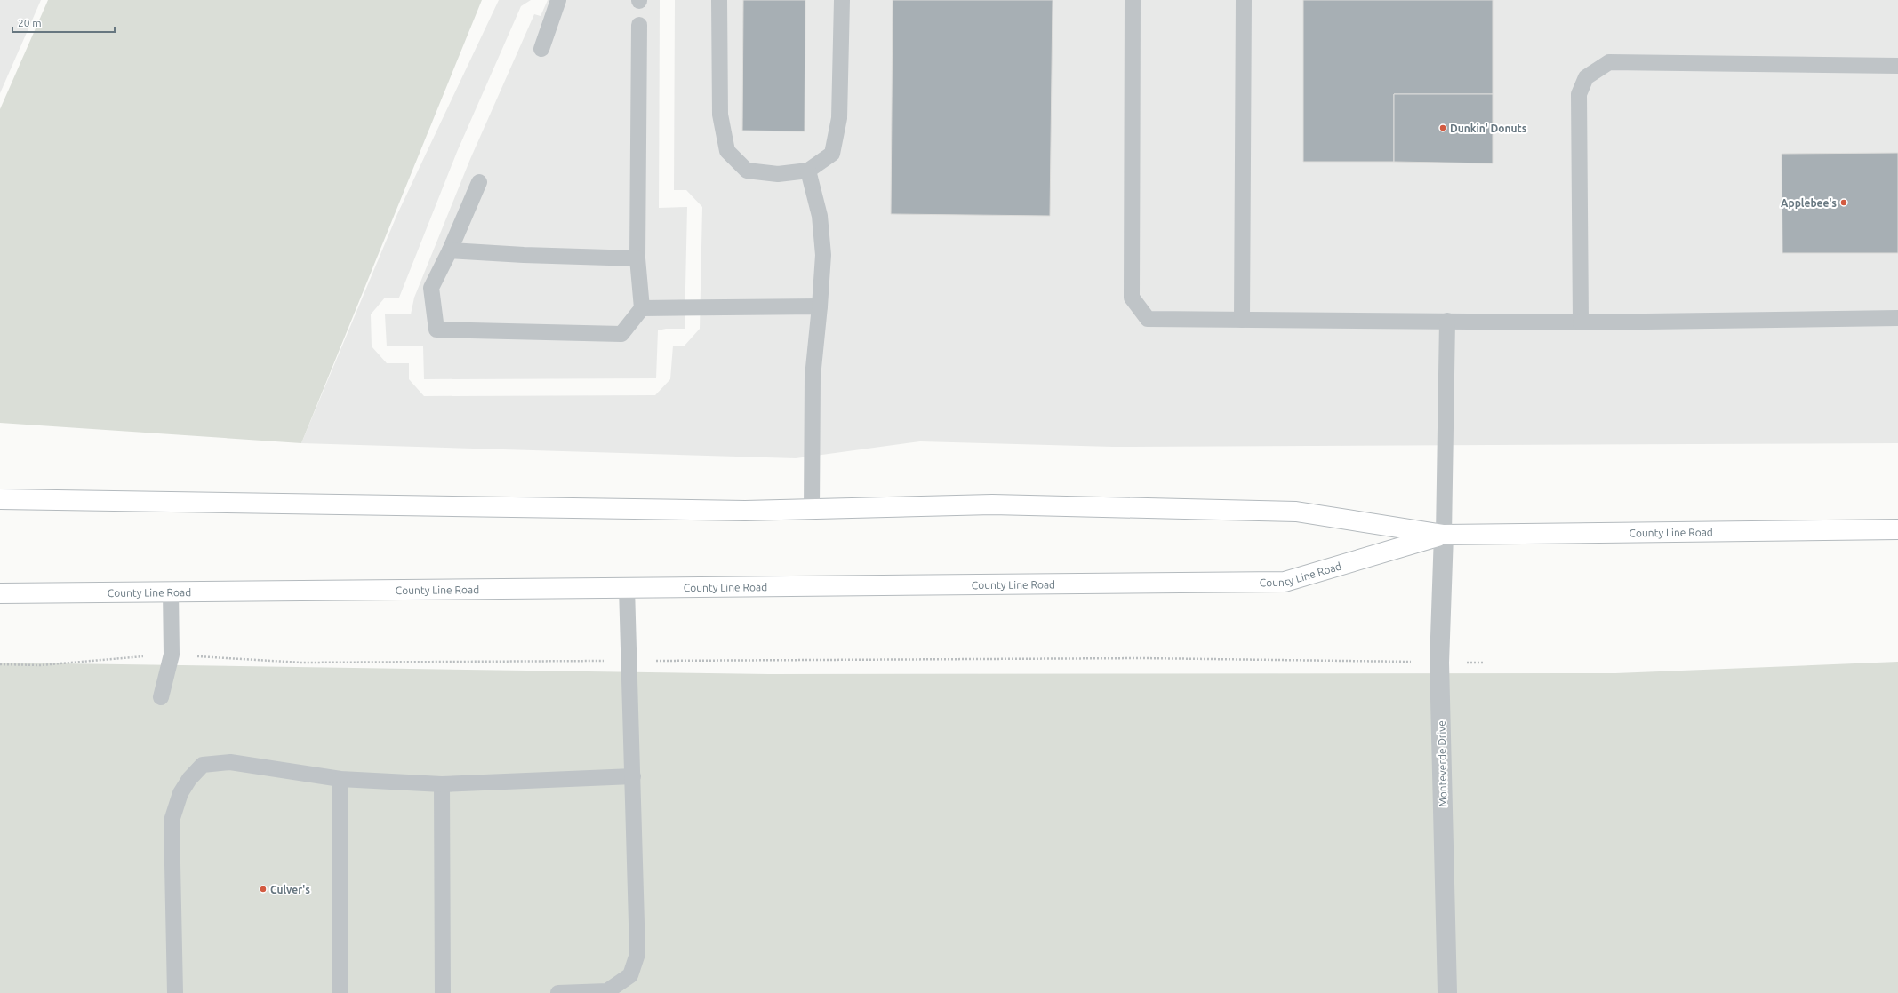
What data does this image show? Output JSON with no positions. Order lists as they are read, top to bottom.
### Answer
{
  "streets": {
    "main road": ["County Line Road"],
    "street": ["Monteverde Drive"]
  },
  "crossings": [
    ["County Line Road", "Monteverde Drive"]
  ],
  "places": ["Dunkin' Donuts", "Applebee's", "Culver's"],
  "scale_bar": "20 m"
}
